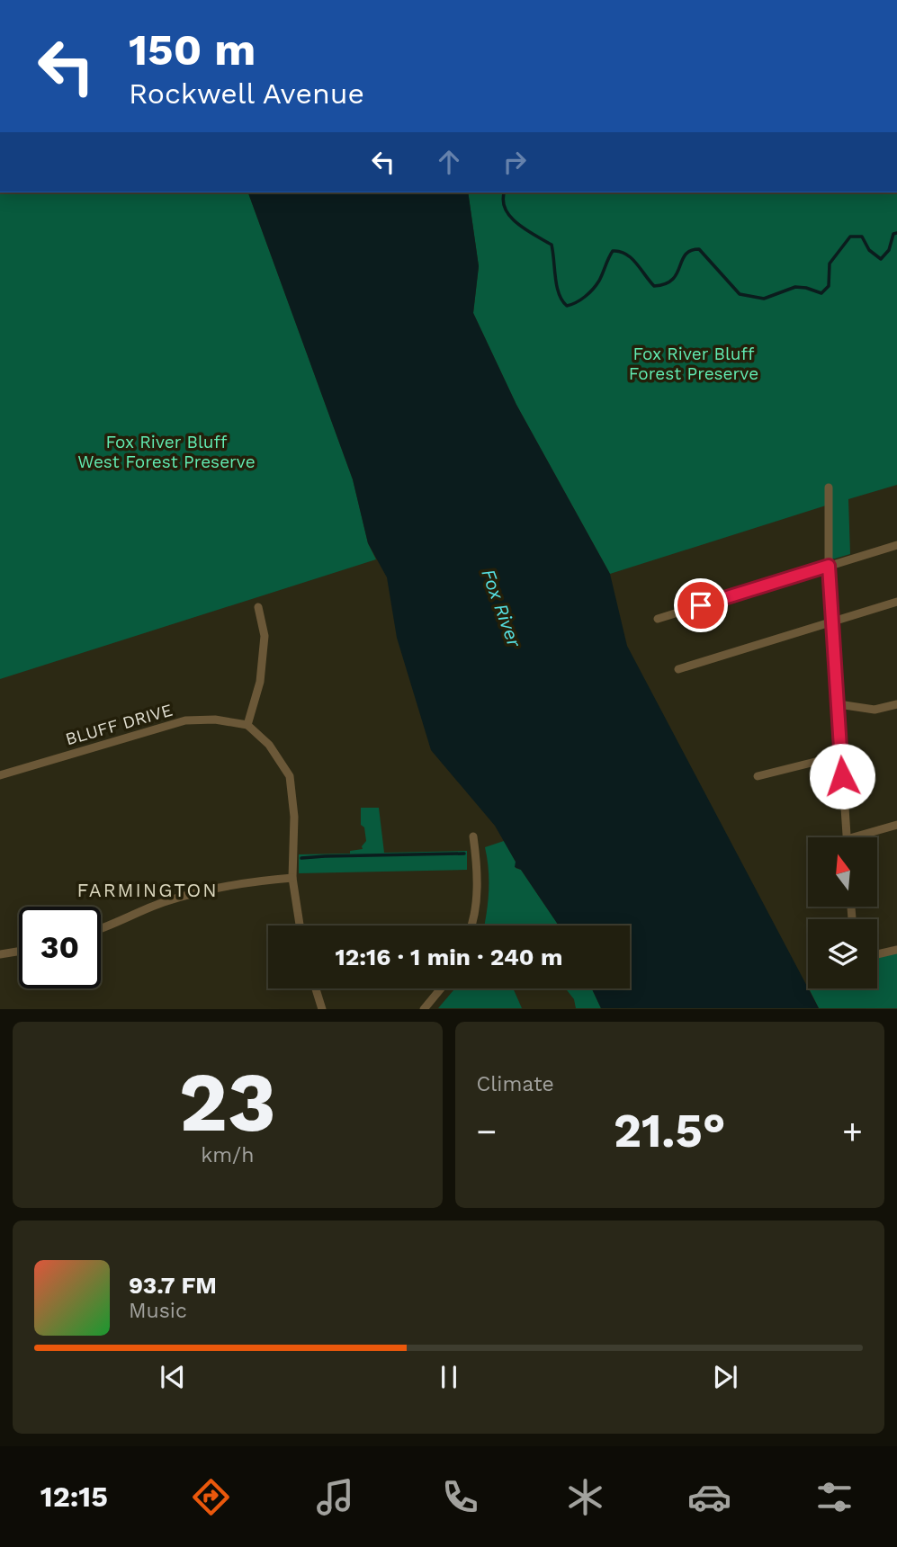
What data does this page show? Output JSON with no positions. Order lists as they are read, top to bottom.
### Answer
{
  "streets": {
    "street": ["BLUFF DRIVE"]
  },
  "districts": ["FARMINGTON"],
  "water": ["Fox River"],
  "parks": ["Fox River Bluff Forest Preserve", "Fox River Bluff West Forest Preserve"],
  "north": "top",
  "page": {
    "turn": ["150 m", "Rockwell Avenue"],
    "limit": "30",
    "trip": "12:16 · 1 min · 240 m",
    "tile": [
      ["23", "km/h"],
      "Climate"
    ],
    "heat": ["−", "21.5°", "+"],
    "song": ["93.7 FM", "Music"],
    "tabs": "12:15"
  }
}
